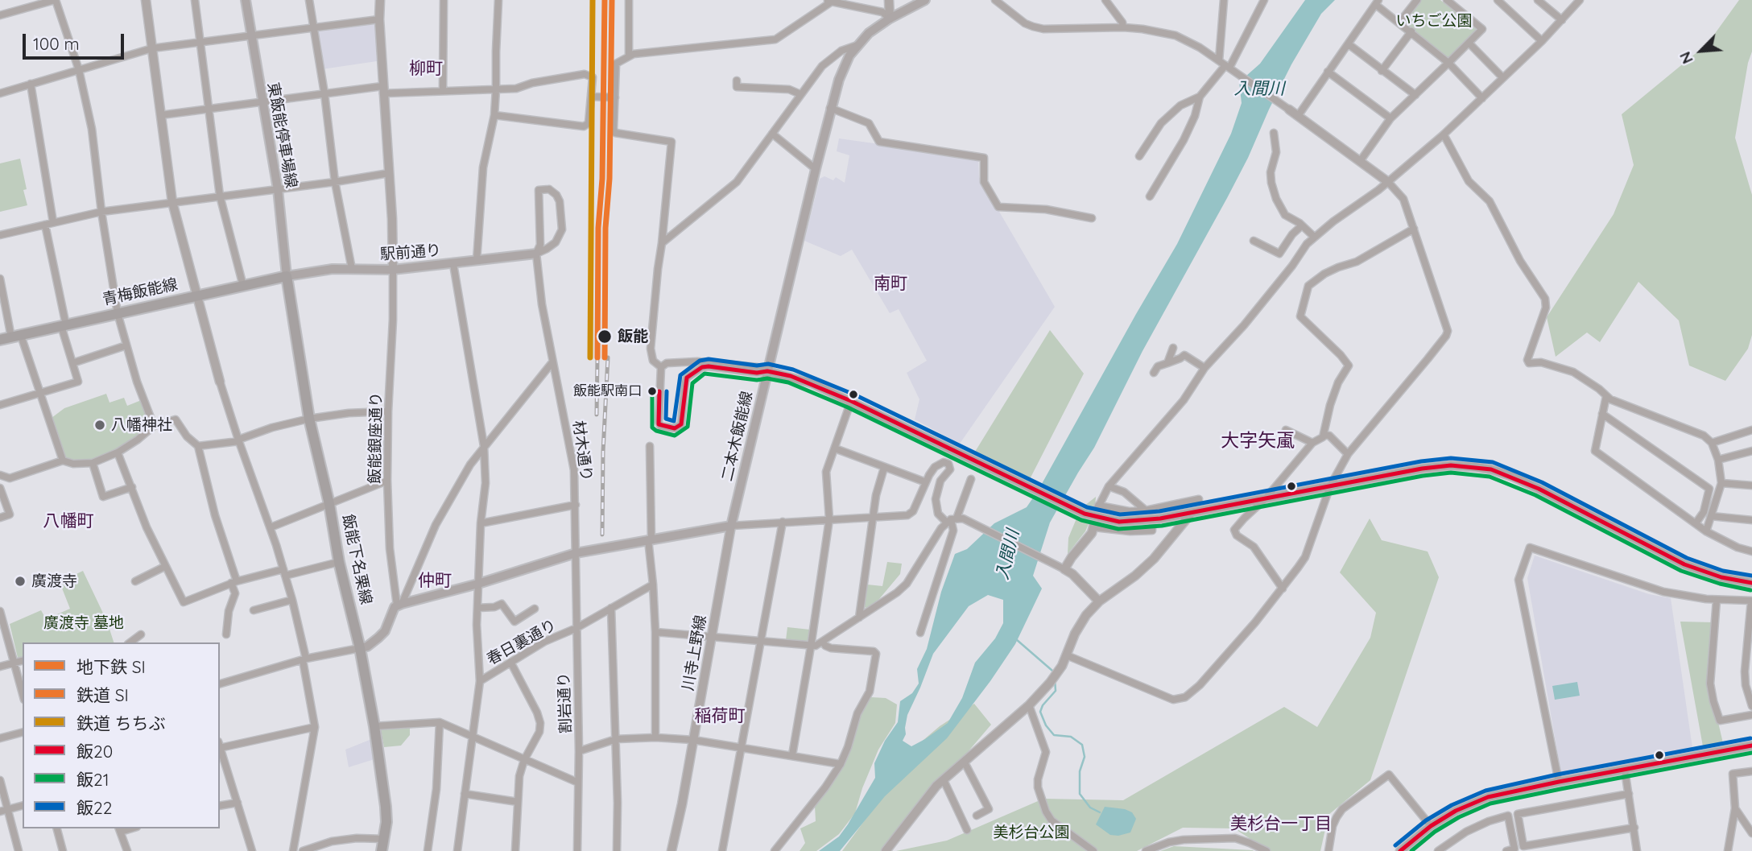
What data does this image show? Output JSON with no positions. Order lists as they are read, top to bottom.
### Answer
{
  "streets": {
    "main road": [
      "東飯能停車場線",
      "駅前通り",
      "青梅飯能線",
      "二本木飯能線",
      "飯能下名栗線"
    ],
    "street": [
      "飯能銀座通り",
      "材木通り",
      "春日裏通り",
      "川寺上野線",
      "割岩通り"
    ]
  },
  "crossings": [
    ["東飯能停車場線", "駅前通り"],
    ["東飯能停車場線", "青梅飯能線"],
    ["東飯能停車場線", "飯能下名栗線"],
    ["駅前通り", "青梅飯能線"],
    ["駅前通り", "飯能銀座通り"],
    ["駅前通り", "材木通り"],
    ["駅前通り", "飯能下名栗線"],
    ["青梅飯能線", "飯能下名栗線"],
    ["二本木飯能線", "川寺上野線"],
    ["材木通り", "割岩通り"],
    ["春日裏通り", "割岩通り"]
  ],
  "districts": [
    "柳町",
    "南町",
    "大字矢颪",
    "八幡町",
    "仲町",
    "稲荷町",
    "美杉台一丁目"
  ],
  "water": ["入間川"],
  "parks": ["いちご公園", "廣渡寺 墓地", "美杉台公園"],
  "places": [
    "飯能",
    "飯能駅南口",
    "八幡神社",
    "廣渡寺"
  ],
  "lines": [
    "metro line SI",
    "rail line SI",
    "rail line ちちぶ",
    "transit line 飯22",
    "transit line 飯20",
    "transit line 飯21"
  ],
  "legend": [
    "地下鉄 SI",
    "鉄道 SI",
    "鉄道 ちちぶ",
    "飯20",
    "飯21",
    "飯22"
  ],
  "scale_bar": "100 m",
  "north": "bottom left"
}
